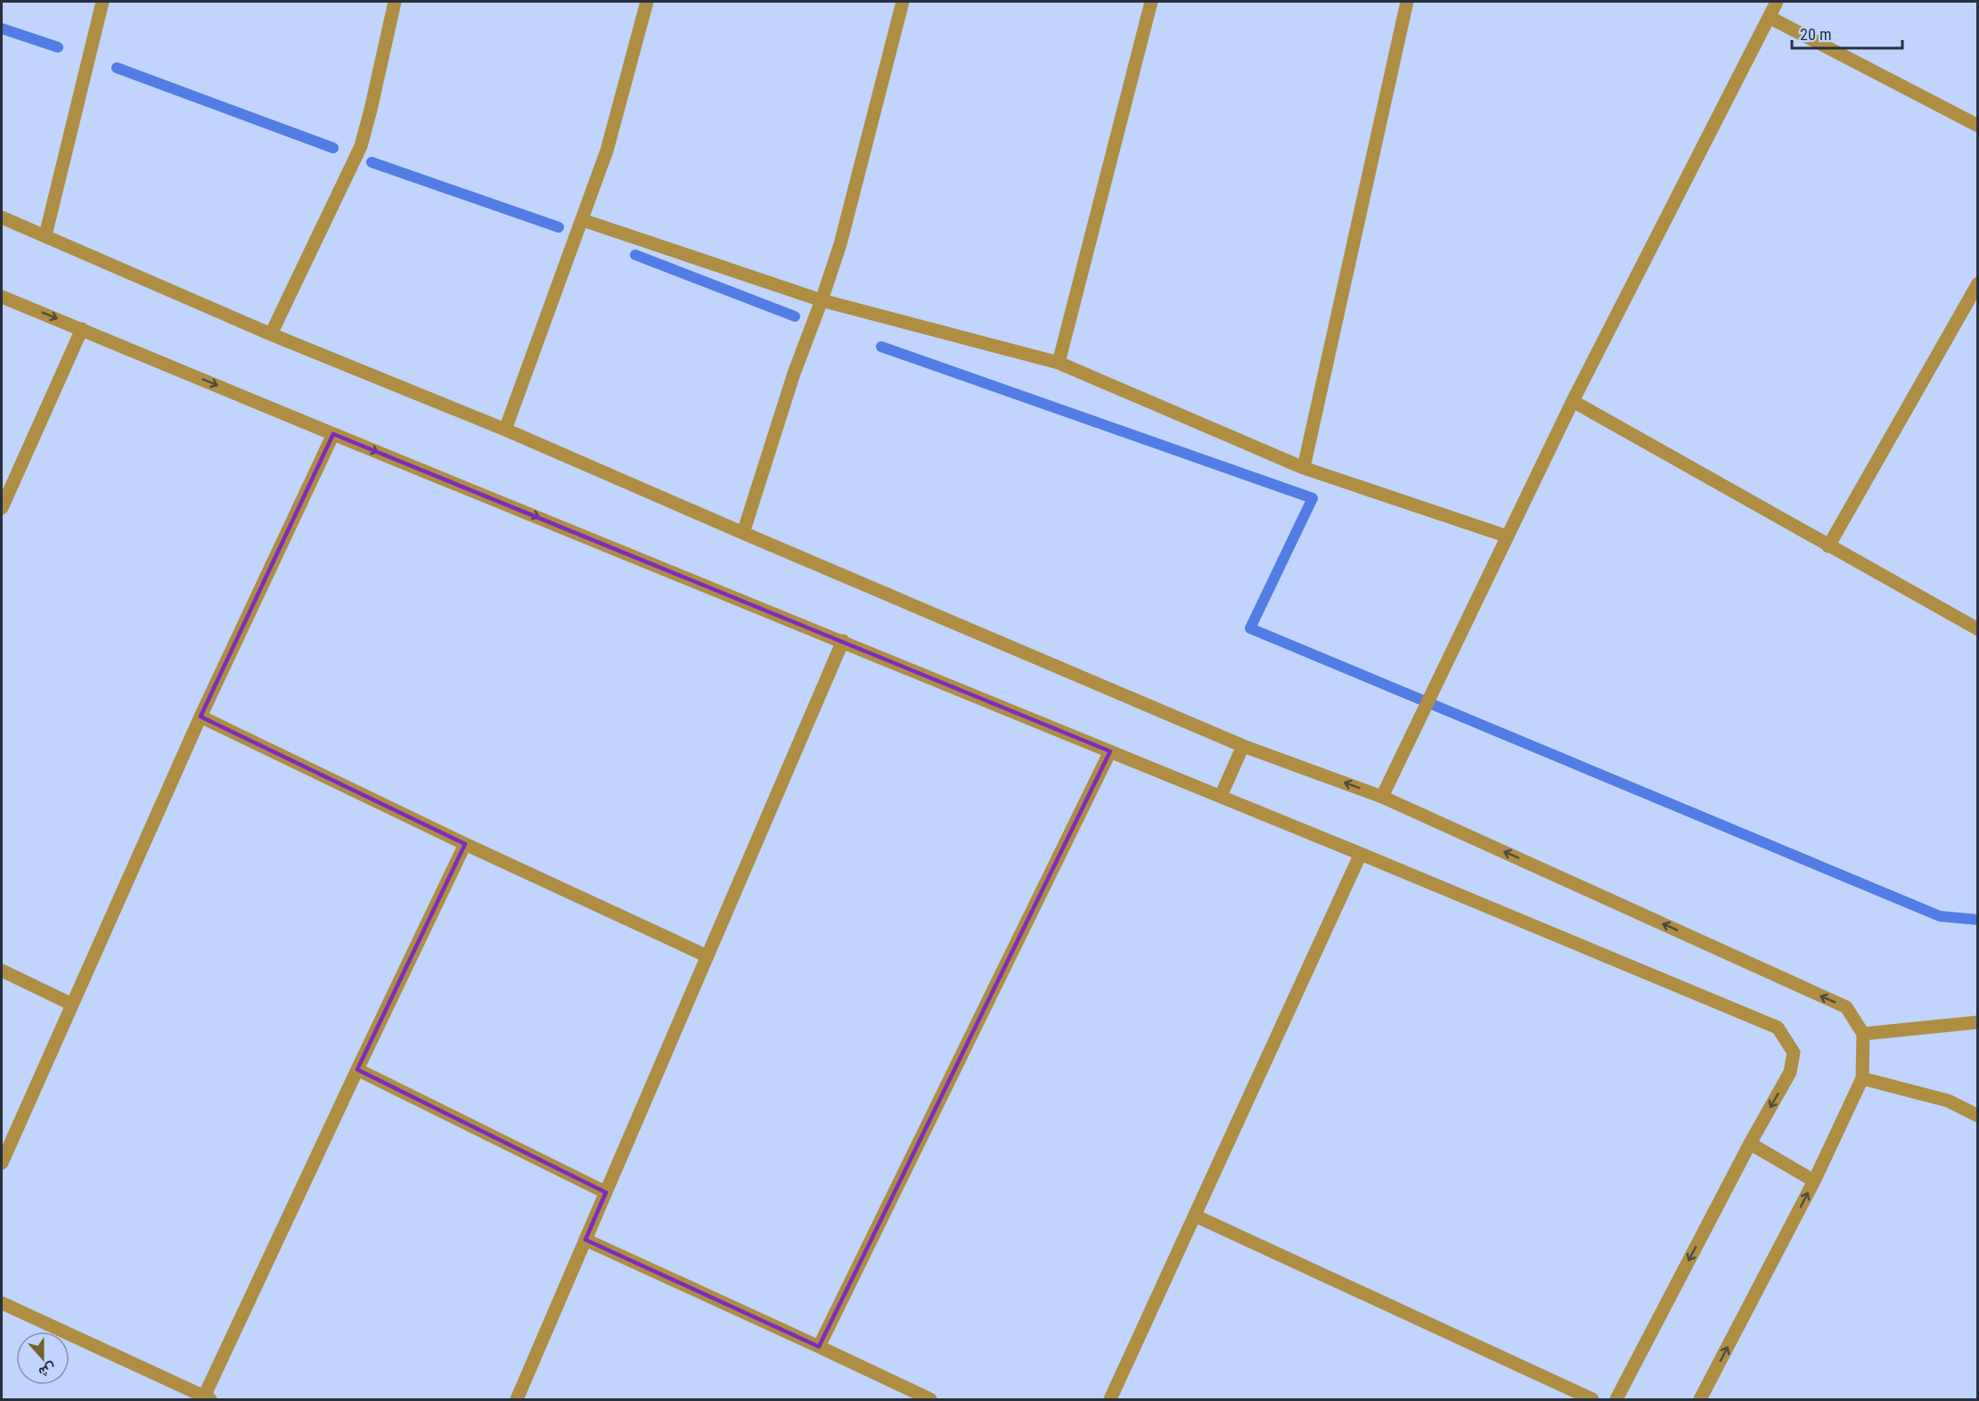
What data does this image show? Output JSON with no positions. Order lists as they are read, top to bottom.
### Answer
{
  "scale_bar": "20 m",
  "north": "bottom"
}
